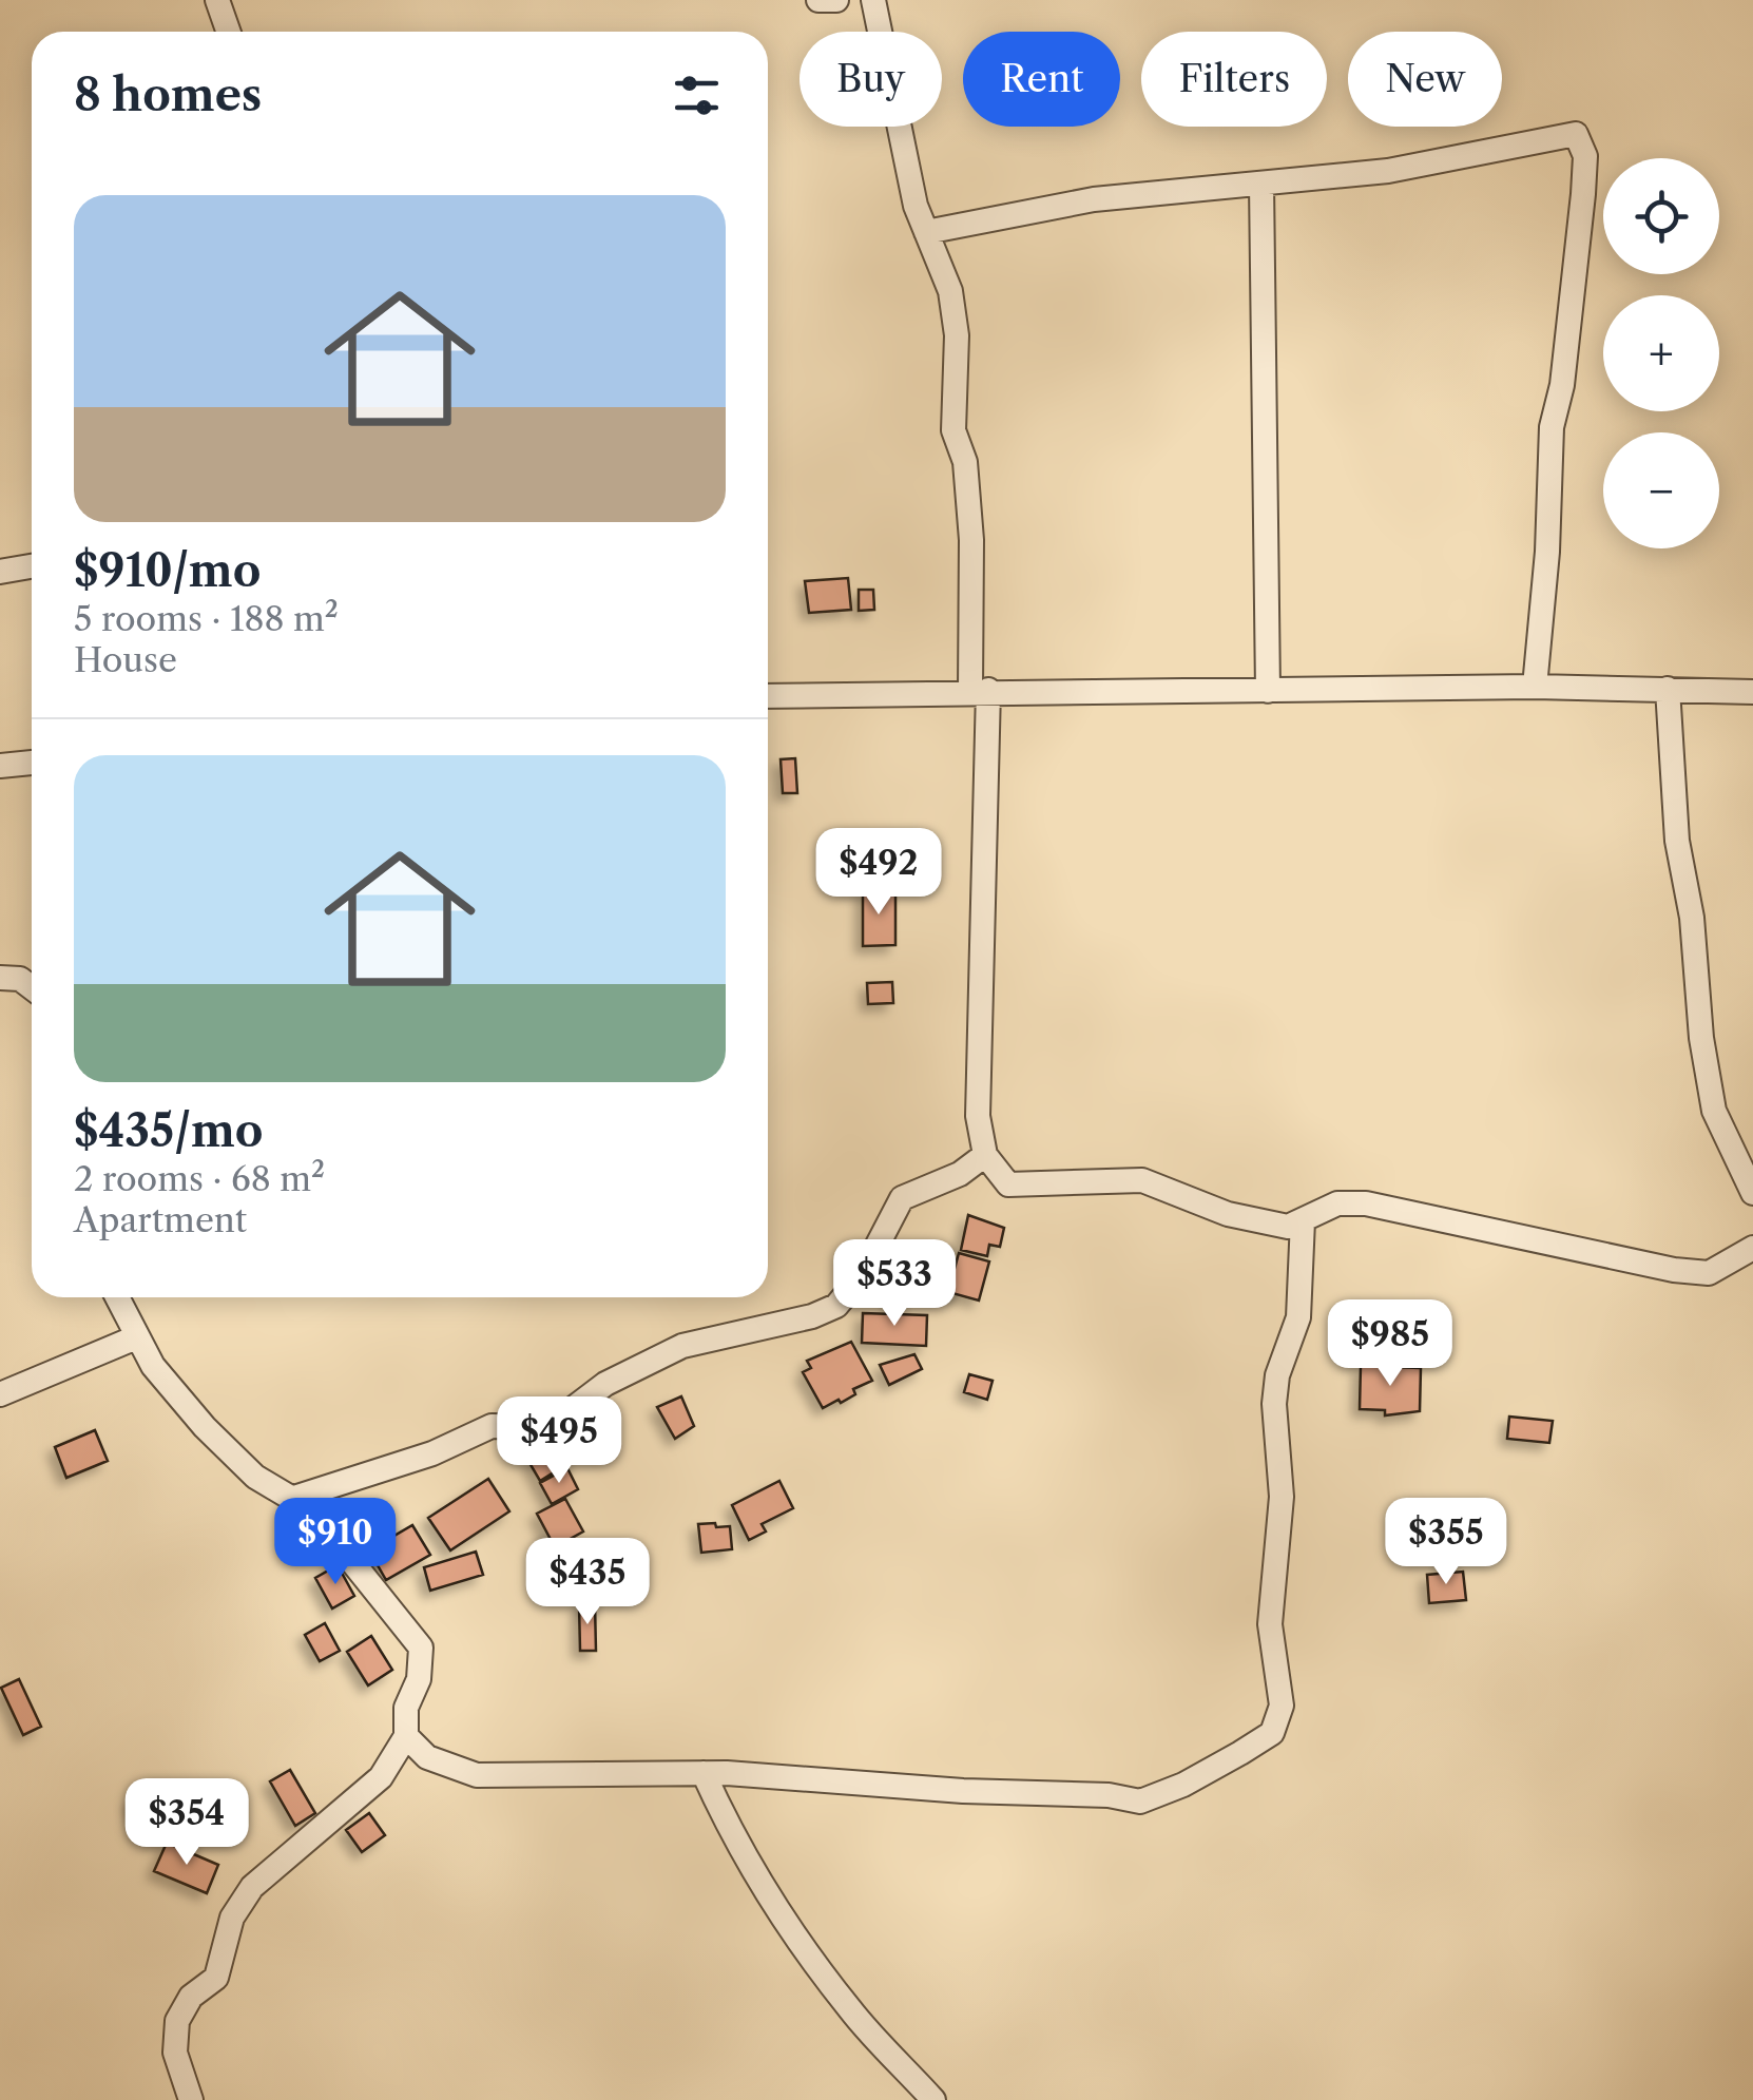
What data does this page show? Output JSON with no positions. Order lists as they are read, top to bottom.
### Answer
{
  "page": {
    "chip": [
      "Buy",
      "Rent",
      "Filters",
      "New"
    ],
    "heading": "8 homes",
    "map_buttons": ["+", "−"],
    "list": [
      {
        "name": "$910/mo",
        "note": "5 rooms · 188 m² · House"
      },
      {
        "name": "$435/mo",
        "note": "2 rooms · 68 m² · Apartment"
      }
    ],
    "price": [
      "$492",
      "$533",
      "$985",
      "$495",
      "$910",
      "$355",
      "$435",
      "$354"
    ]
  }
}
